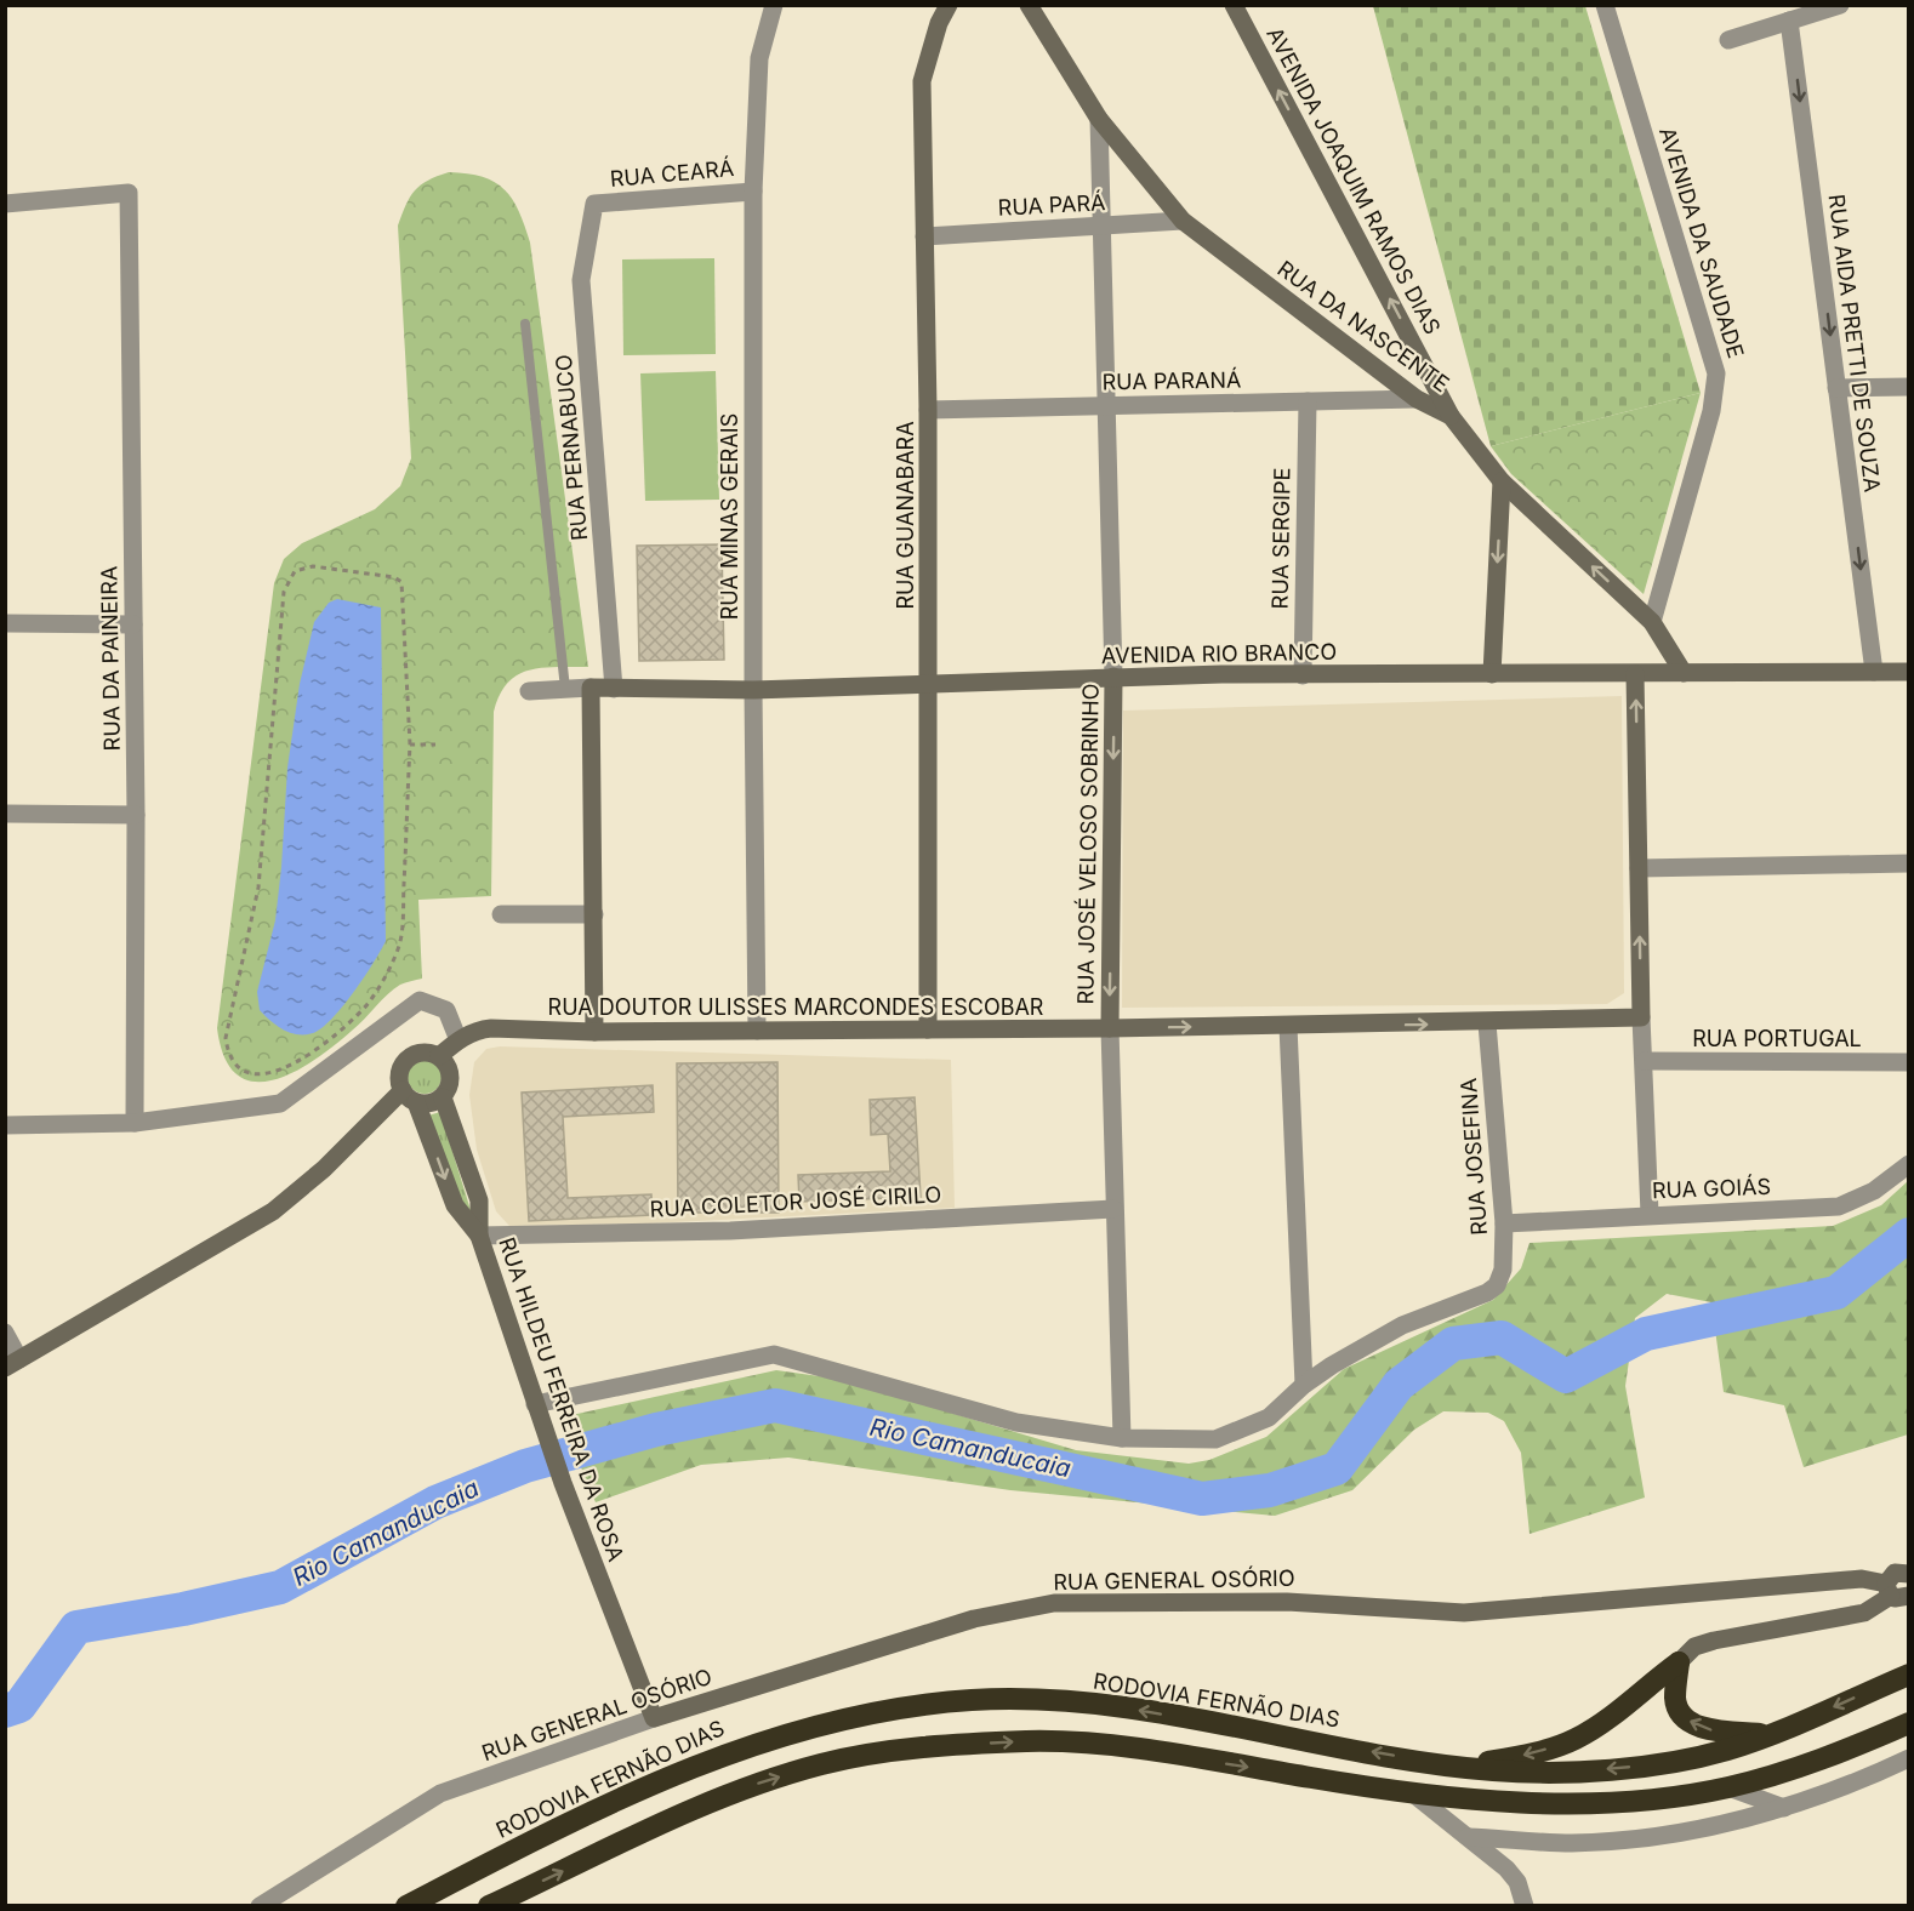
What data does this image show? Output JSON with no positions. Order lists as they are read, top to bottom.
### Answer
{
  "streets": {
    "highway": ["RODOVIA FERNÃO DIAS"],
    "street": [
      "RUA CEARÁ",
      "AVENIDA JOAQUIM RAMOS DIAS",
      "RUA PARÁ",
      "AVENIDA DA SAUDADE",
      "RUA DA NASCENTE",
      "RUA AIDA PRETTI DE SOUZA",
      "RUA PARANÁ",
      "RUA PERNABUCO",
      "RUA GUANABARA",
      "RUA MINAS GERAIS",
      "RUA SERGIPE",
      "AVENIDA RIO BRANCO",
      "RUA DA PAINEIRA",
      "RUA JOSÉ VELOSO SOBRINHO",
      "RUA DOUTOR ULISSES MARCONDES ESCOBAR",
      "RUA PORTUGAL",
      "RUA JOSEFINA",
      "RUA GOIÁS",
      "RUA COLETOR JOSÉ CIRILO",
      "RUA HILDEU FERREIRA DA ROSA",
      "RUA GENERAL OSÓRIO"
    ]
  },
  "crossings": [
    ["RUA CEARÁ", "RUA PERNABUCO"],
    ["RUA CEARÁ", "RUA MINAS GERAIS"],
    ["AVENIDA JOAQUIM RAMOS DIAS", "RUA DA NASCENTE"],
    ["RUA PARÁ", "RUA DA NASCENTE"],
    ["RUA PARÁ", "RUA GUANABARA"],
    ["RUA PARÁ", "RUA JOSÉ VELOSO SOBRINHO"],
    ["AVENIDA DA SAUDADE", "RUA DA NASCENTE"],
    ["RUA DA NASCENTE", "RUA PARANÁ"],
    ["RUA DA NASCENTE", "AVENIDA RIO BRANCO"],
    ["RUA DA NASCENTE", "RUA JOSÉ VELOSO SOBRINHO"],
    ["RUA AIDA PRETTI DE SOUZA", "AVENIDA RIO BRANCO"],
    ["RUA PARANÁ", "RUA GUANABARA"],
    ["RUA PARANÁ", "RUA SERGIPE"],
    ["RUA PARANÁ", "RUA JOSÉ VELOSO SOBRINHO"],
    ["RUA PERNABUCO", "AVENIDA RIO BRANCO"],
    ["RUA GUANABARA", "AVENIDA RIO BRANCO"],
    ["RUA GUANABARA", "RUA DOUTOR ULISSES MARCONDES ESCOBAR"],
    ["RUA MINAS GERAIS", "AVENIDA RIO BRANCO"],
    ["RUA MINAS GERAIS", "RUA DOUTOR ULISSES MARCONDES ESCOBAR"],
    ["RUA SERGIPE", "AVENIDA RIO BRANCO"],
    ["AVENIDA RIO BRANCO", "RUA JOSÉ VELOSO SOBRINHO"],
    ["RUA JOSÉ VELOSO SOBRINHO", "RUA DOUTOR ULISSES MARCONDES ESCOBAR"],
    ["RUA JOSÉ VELOSO SOBRINHO", "RUA COLETOR JOSÉ CIRILO"],
    ["RUA DOUTOR ULISSES MARCONDES ESCOBAR", "RUA JOSEFINA"],
    ["RUA DOUTOR ULISSES MARCONDES ESCOBAR", "RUA HILDEU FERREIRA DA ROSA"],
    ["RUA JOSEFINA", "RUA GOIÁS"],
    ["RUA COLETOR JOSÉ CIRILO", "RUA HILDEU FERREIRA DA ROSA"],
    ["RUA HILDEU FERREIRA DA ROSA", "RUA GENERAL OSÓRIO"]
  ],
  "one_way": ["AVENIDA JOAQUIM RAMOS DIAS", "RUA AIDA PRETTI DE SOUZA"],
  "water": ["Rio Camanducaia"]
}
